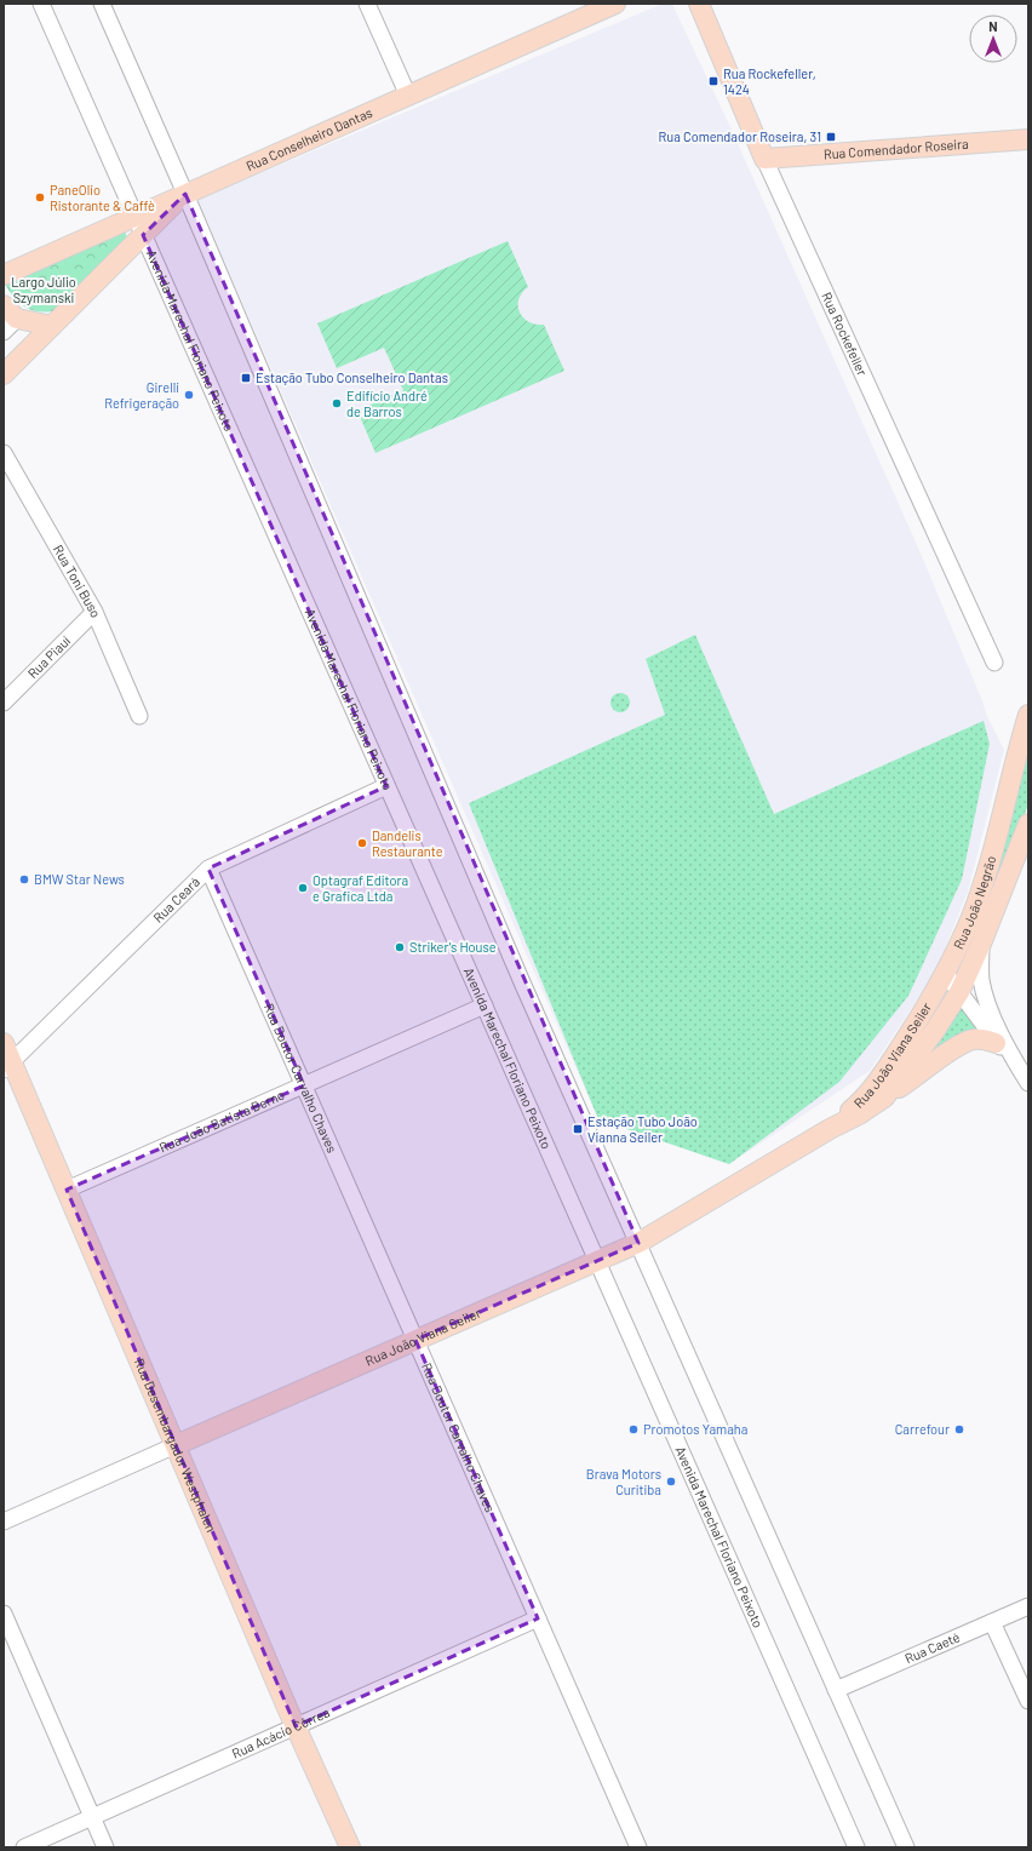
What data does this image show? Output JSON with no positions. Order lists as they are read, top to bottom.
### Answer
{
  "streets": {
    "main road": [
      "Rua Conselheiro Dantas",
      "Rua Comendador Roseira",
      "Rua Rockefeller",
      "Rua João Negrão",
      "Rua João Viana Seiler",
      "Rua Desembargador Westphalen"
    ],
    "street": [
      "Avenida Marechal Floriano Peixoto",
      "Rua Toni Buso",
      "Rua Piauí",
      "Rua Ceará",
      "Rua Doutor Carvalho Chaves",
      "Rua João Batista Berno",
      "Rua Caeté",
      "Rua Acácio Côrrea"
    ]
  },
  "crossings": [
    ["Rua Conselheiro Dantas", "Avenida Marechal Floriano Peixoto"],
    ["Rua Comendador Roseira", "Rua Rockefeller"],
    ["Avenida Marechal Floriano Peixoto", "Rua Ceará"],
    ["Avenida Marechal Floriano Peixoto", "Rua João Viana Seiler"],
    ["Avenida Marechal Floriano Peixoto", "Rua João Batista Berno"],
    ["Rua Toni Buso", "Rua Piauí"],
    ["Rua Ceará", "Rua Doutor Carvalho Chaves"],
    ["Rua Ceará", "Rua Desembargador Westphalen"],
    ["Rua João Negrão", "Rua João Viana Seiler"],
    ["Rua João Viana Seiler", "Rua Doutor Carvalho Chaves"],
    ["Rua João Viana Seiler", "Rua Desembargador Westphalen"],
    ["Rua Doutor Carvalho Chaves", "Rua João Batista Berno"],
    ["Rua Doutor Carvalho Chaves", "Rua Acácio Côrrea"],
    ["Rua João Batista Berno", "Rua Desembargador Westphalen"],
    ["Rua Desembargador Westphalen", "Rua Acácio Côrrea"]
  ],
  "parks": ["Largo Júlio Szymanski"],
  "places": {
    "transit": [
      "Rua Rockefeller, 1424",
      "Rua Comendador Roseira, 31",
      "Estação Tubo Conselheiro Dantas",
      "Estação Tubo João Vianna Seiler"
    ],
    "other": [
      "PaneOlio Ristorante & Caffè",
      "Girelli Refrigeração",
      "Edifício André de Barros",
      "Dandelis Restaurante",
      "BMW Star News",
      "Optagraf Editora e Grafica Ltda",
      "Striker's House",
      "Promotos Yamaha",
      "Carrefour",
      "Brava Motors Curitiba"
    ]
  },
  "north": "top"
}
